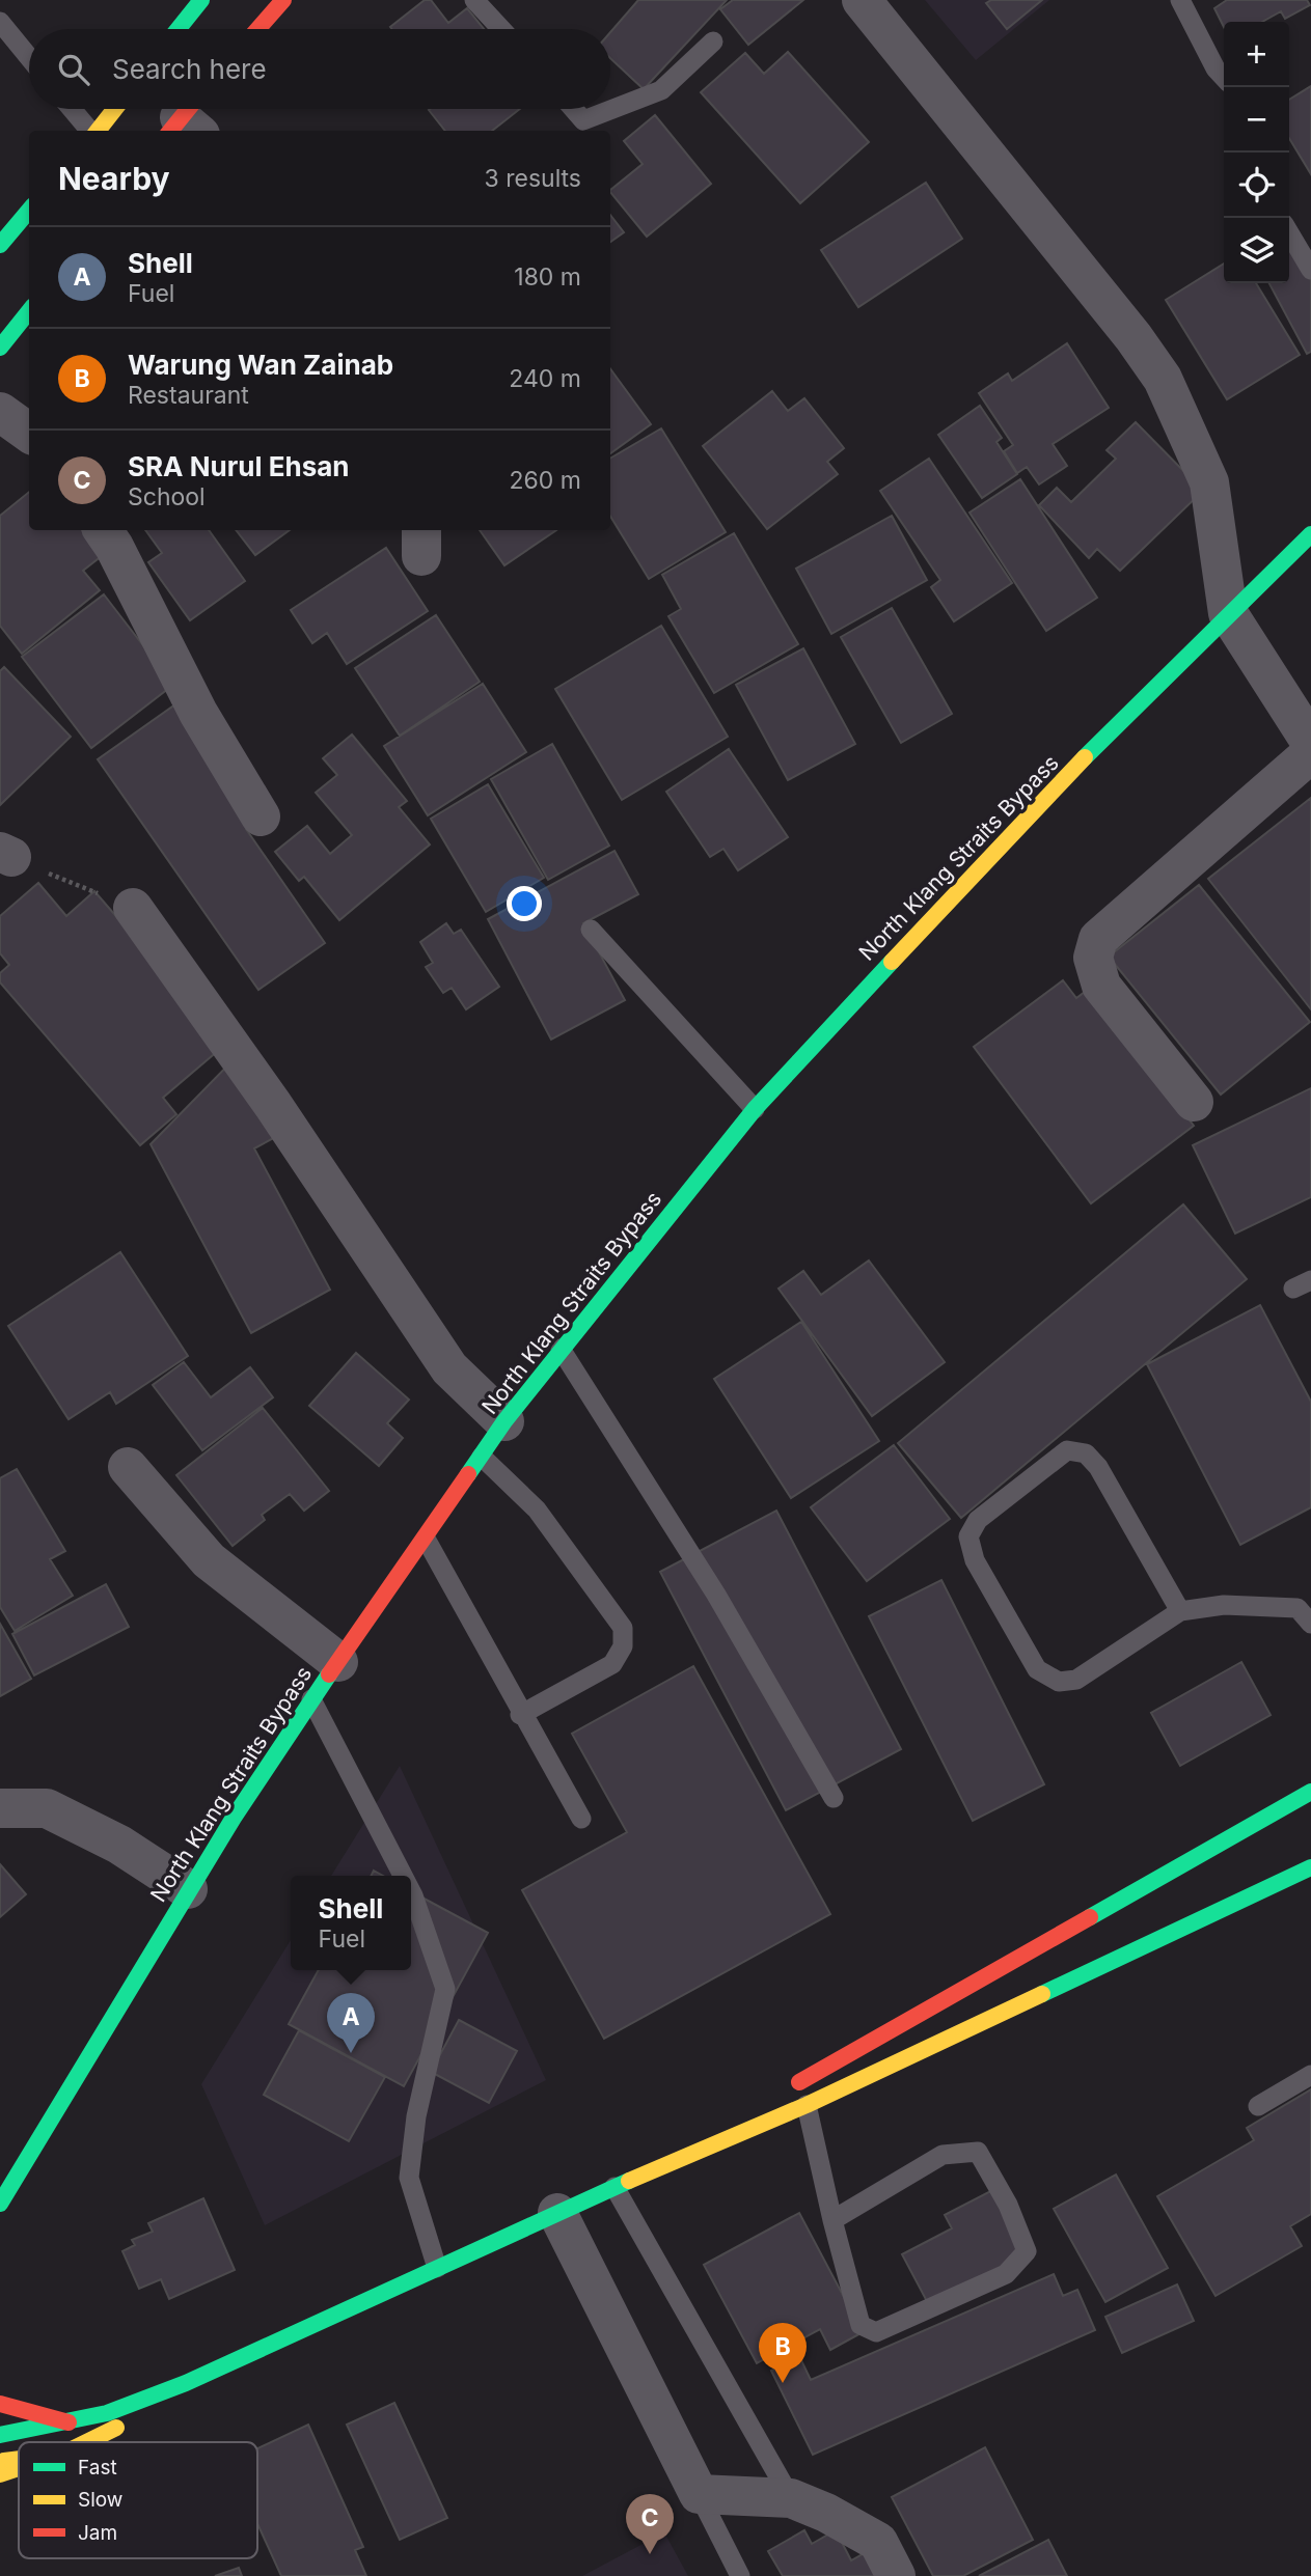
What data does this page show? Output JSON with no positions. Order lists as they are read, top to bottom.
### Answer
{
  "streets": {
    "main road": ["North Klang Straits Bypass"]
  },
  "legend": ["Fast", "Slow", "Jam"],
  "page": {
    "map_buttons": ["+", "−"],
    "search": "Search here",
    "heading": ["Nearby", "3 results"],
    "list": [
      {
        "mark": "A",
        "name": "Shell",
        "note": "Fuel",
        "value": "180 m"
      },
      {
        "mark": "B",
        "name": "Warung Wan Zainab",
        "note": "Restaurant",
        "value": "240 m"
      },
      {
        "mark": "C",
        "name": "SRA Nurul Ehsan",
        "note": "School",
        "value": "260 m"
      }
    ],
    "popup": ["Shell", "Fuel"],
    "pins": ["A", "B", "C"]
  }
}
